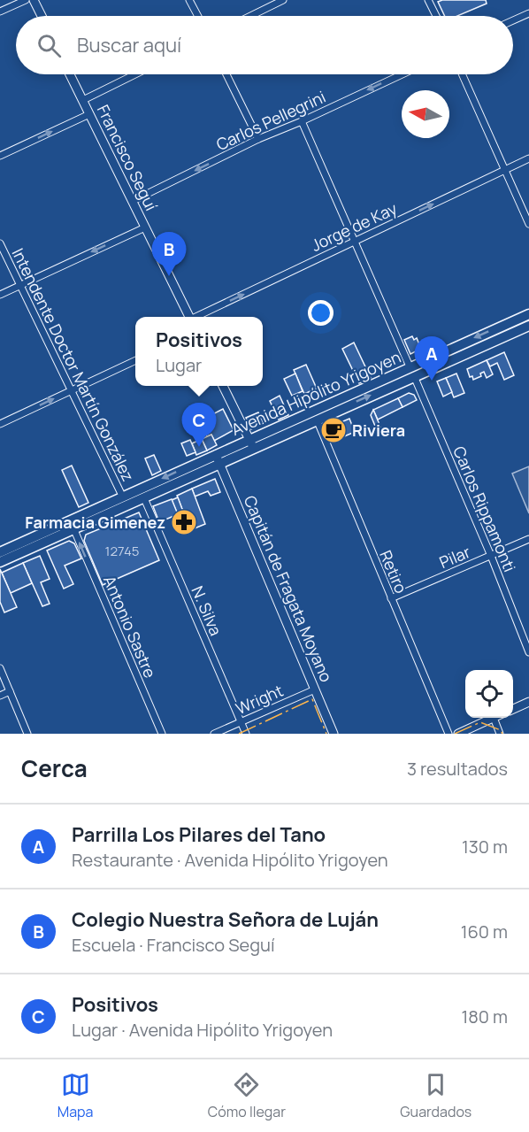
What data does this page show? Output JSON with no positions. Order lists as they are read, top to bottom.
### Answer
{
  "streets": {
    "main road": ["Avenida Hipólito Yrigoyen"],
    "street": [
      "Carlos Pellegrini",
      "Francisco Seguí",
      "Jorge de Kay",
      "Intendente Doctor Martín González",
      "Carlos Rippamonti",
      "Pilar",
      "Retiro",
      "Capitán de Fragata Moyano",
      "N. Silva",
      "Antonio Sastre",
      "Wright"
    ]
  },
  "crossings": [
    ["Carlos Pellegrini", "Francisco Seguí"],
    ["Intendente Doctor Martín González", "Avenida Hipólito Yrigoyen"],
    ["Avenida Hipólito Yrigoyen", "Carlos Rippamonti"],
    ["Avenida Hipólito Yrigoyen", "Retiro"],
    ["Avenida Hipólito Yrigoyen", "Capitán de Fragata Moyano"],
    ["Avenida Hipólito Yrigoyen", "N. Silva"],
    ["Avenida Hipólito Yrigoyen", "Antonio Sastre"],
    ["Carlos Rippamonti", "Pilar"],
    ["Pilar", "Retiro"],
    ["Capitán de Fragata Moyano", "Wright"],
    ["N. Silva", "Wright"]
  ],
  "one_way": ["Carlos Pellegrini", "Jorge de Kay", "Antonio Sastre"],
  "places": {
    "cafe": ["Riviera"],
    "pharmacy": ["Farmacia Gimenez"]
  },
  "house_numbers": ["12745"],
  "north": "left",
  "page": {
    "search": "Buscar aquí",
    "pins": ["B", "A", "C"],
    "popup": ["Positivos", "Lugar"],
    "heading": ["Cerca", "3 resultados"],
    "list": [
      {
        "mark": "A",
        "name": "Parrilla Los Pilares del Tano",
        "note": "Restaurante · Avenida Hipólito Yrigoyen",
        "value": "130 m"
      },
      {
        "mark": "B",
        "name": "Colegio Nuestra Señora de Luján",
        "note": "Escuela · Francisco Seguí",
        "value": "160 m"
      },
      {
        "mark": "C",
        "name": "Positivos",
        "note": "Lugar · Avenida Hipólito Yrigoyen",
        "value": "180 m"
      }
    ],
    "nav": ["Mapa", "Cómo llegar", "Guardados"]
  }
}
